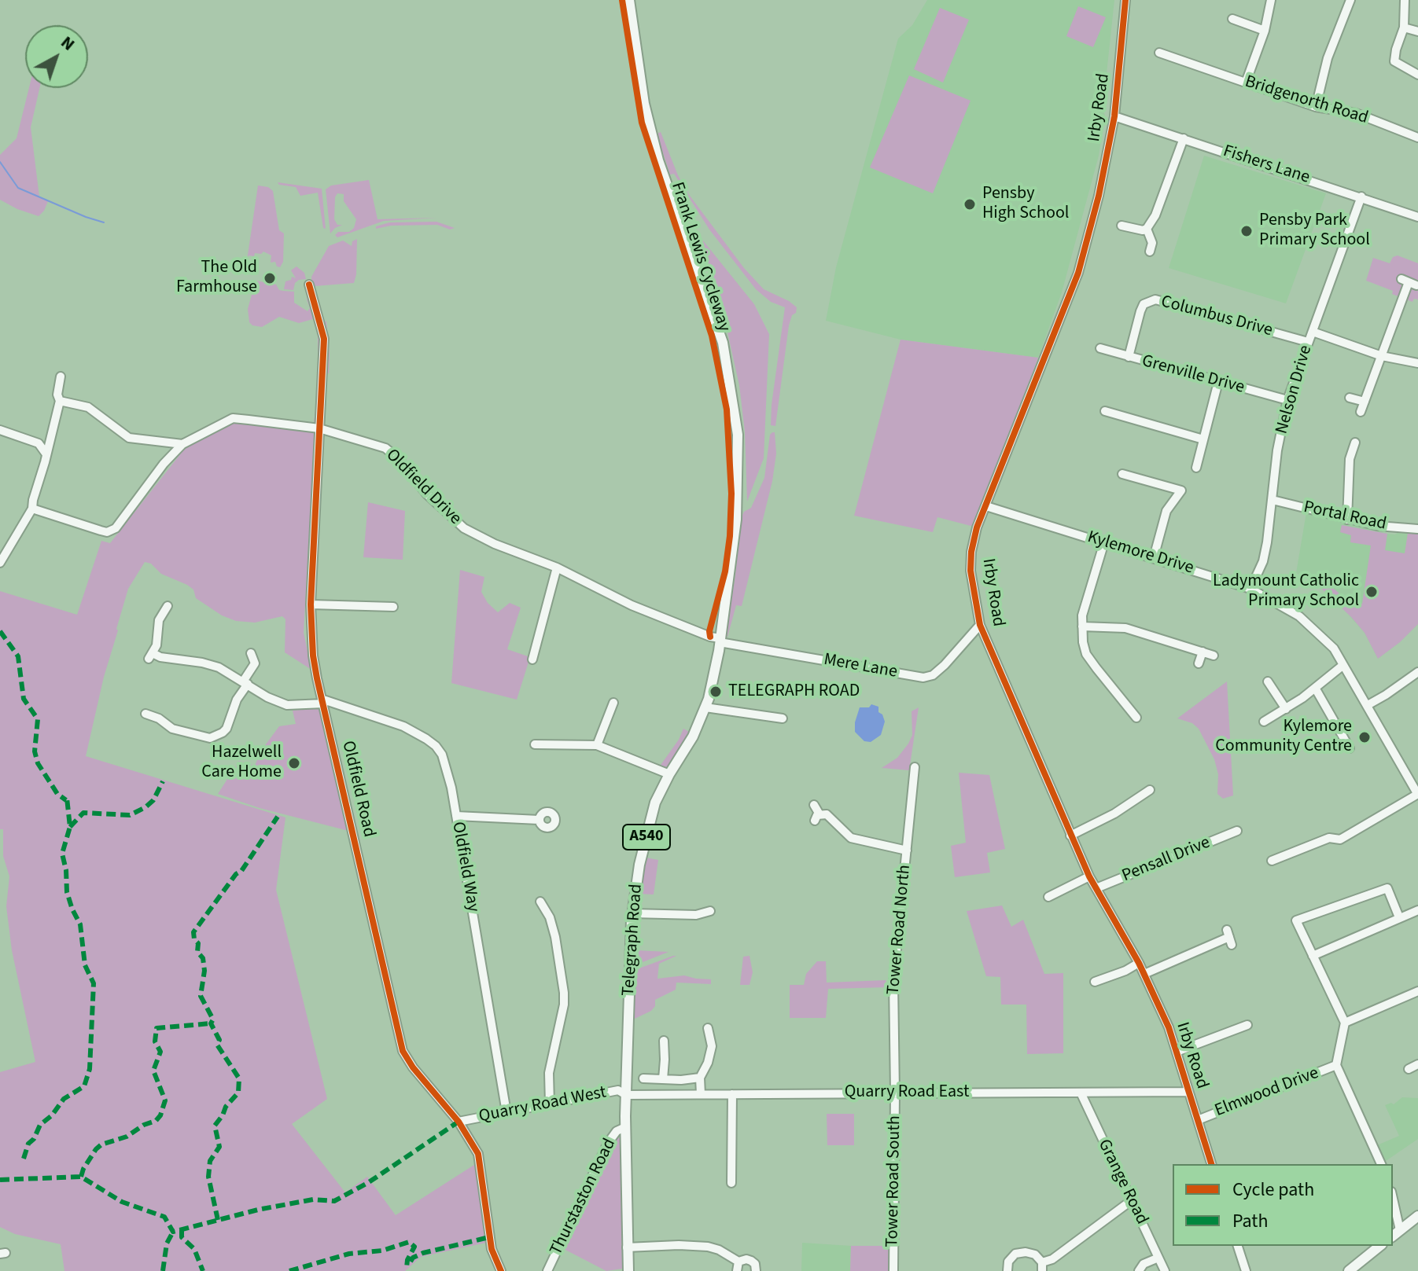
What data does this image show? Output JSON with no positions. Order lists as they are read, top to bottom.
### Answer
{
  "streets": {
    "main road": ["A540", "Telegraph Road"],
    "street": [
      "Bridgenorth Road",
      "Irby Road",
      "Fishers Lane",
      "Columbus Drive",
      "Grenville Drive",
      "Nelson Drive",
      "Oldfield Drive",
      "Portal Road",
      "Kylemore Drive",
      "Mere Lane",
      "Oldfield Road",
      "Pensall Drive",
      "Oldfield Way",
      "Tower Road North",
      "Quarry Road East",
      "Elmwood Drive",
      "Quarry Road West",
      "Tower Road South",
      "Grange Road",
      "Thurstaston Road"
    ],
    "cycle path": ["Frank Lewis Cycleway"]
  },
  "crossings": [
    ["Irby Road", "Fishers Lane"],
    ["Irby Road", "Kylemore Drive"],
    ["Irby Road", "Mere Lane"],
    ["Irby Road", "Pensall Drive"],
    ["Irby Road", "Quarry Road East"],
    ["Irby Road", "Elmwood Drive"],
    ["Fishers Lane", "Nelson Drive"],
    ["Columbus Drive", "Grenville Drive"],
    ["Columbus Drive", "Nelson Drive"],
    ["Grenville Drive", "Nelson Drive"],
    ["Nelson Drive", "Portal Road"],
    ["Nelson Drive", "Kylemore Drive"],
    ["Oldfield Drive", "Mere Lane"],
    ["Oldfield Drive", "Oldfield Road"],
    ["Oldfield Drive", "Telegraph Road"],
    ["Mere Lane", "Telegraph Road"],
    ["Oldfield Road", "Oldfield Way"],
    ["Oldfield Road", "Quarry Road West"],
    ["Oldfield Way", "Quarry Road West"],
    ["Tower Road North", "Quarry Road East"],
    ["Tower Road North", "Tower Road South"],
    ["Telegraph Road", "Quarry Road East"],
    ["Telegraph Road", "Quarry Road West"],
    ["Telegraph Road", "Thurstaston Road"],
    ["Quarry Road East", "Quarry Road West"],
    ["Quarry Road East", "Tower Road South"],
    ["Quarry Road East", "Grange Road"]
  ],
  "places": [
    "Pensby High School",
    "Pensby Park Primary School",
    "The Old Farmhouse",
    "Ladymount Catholic Primary School",
    "TELEGRAPH ROAD",
    "Kylemore Community Centre",
    "Hazelwell Care Home"
  ],
  "legend": ["Cycle path", "Path"],
  "north": "top right"
}
